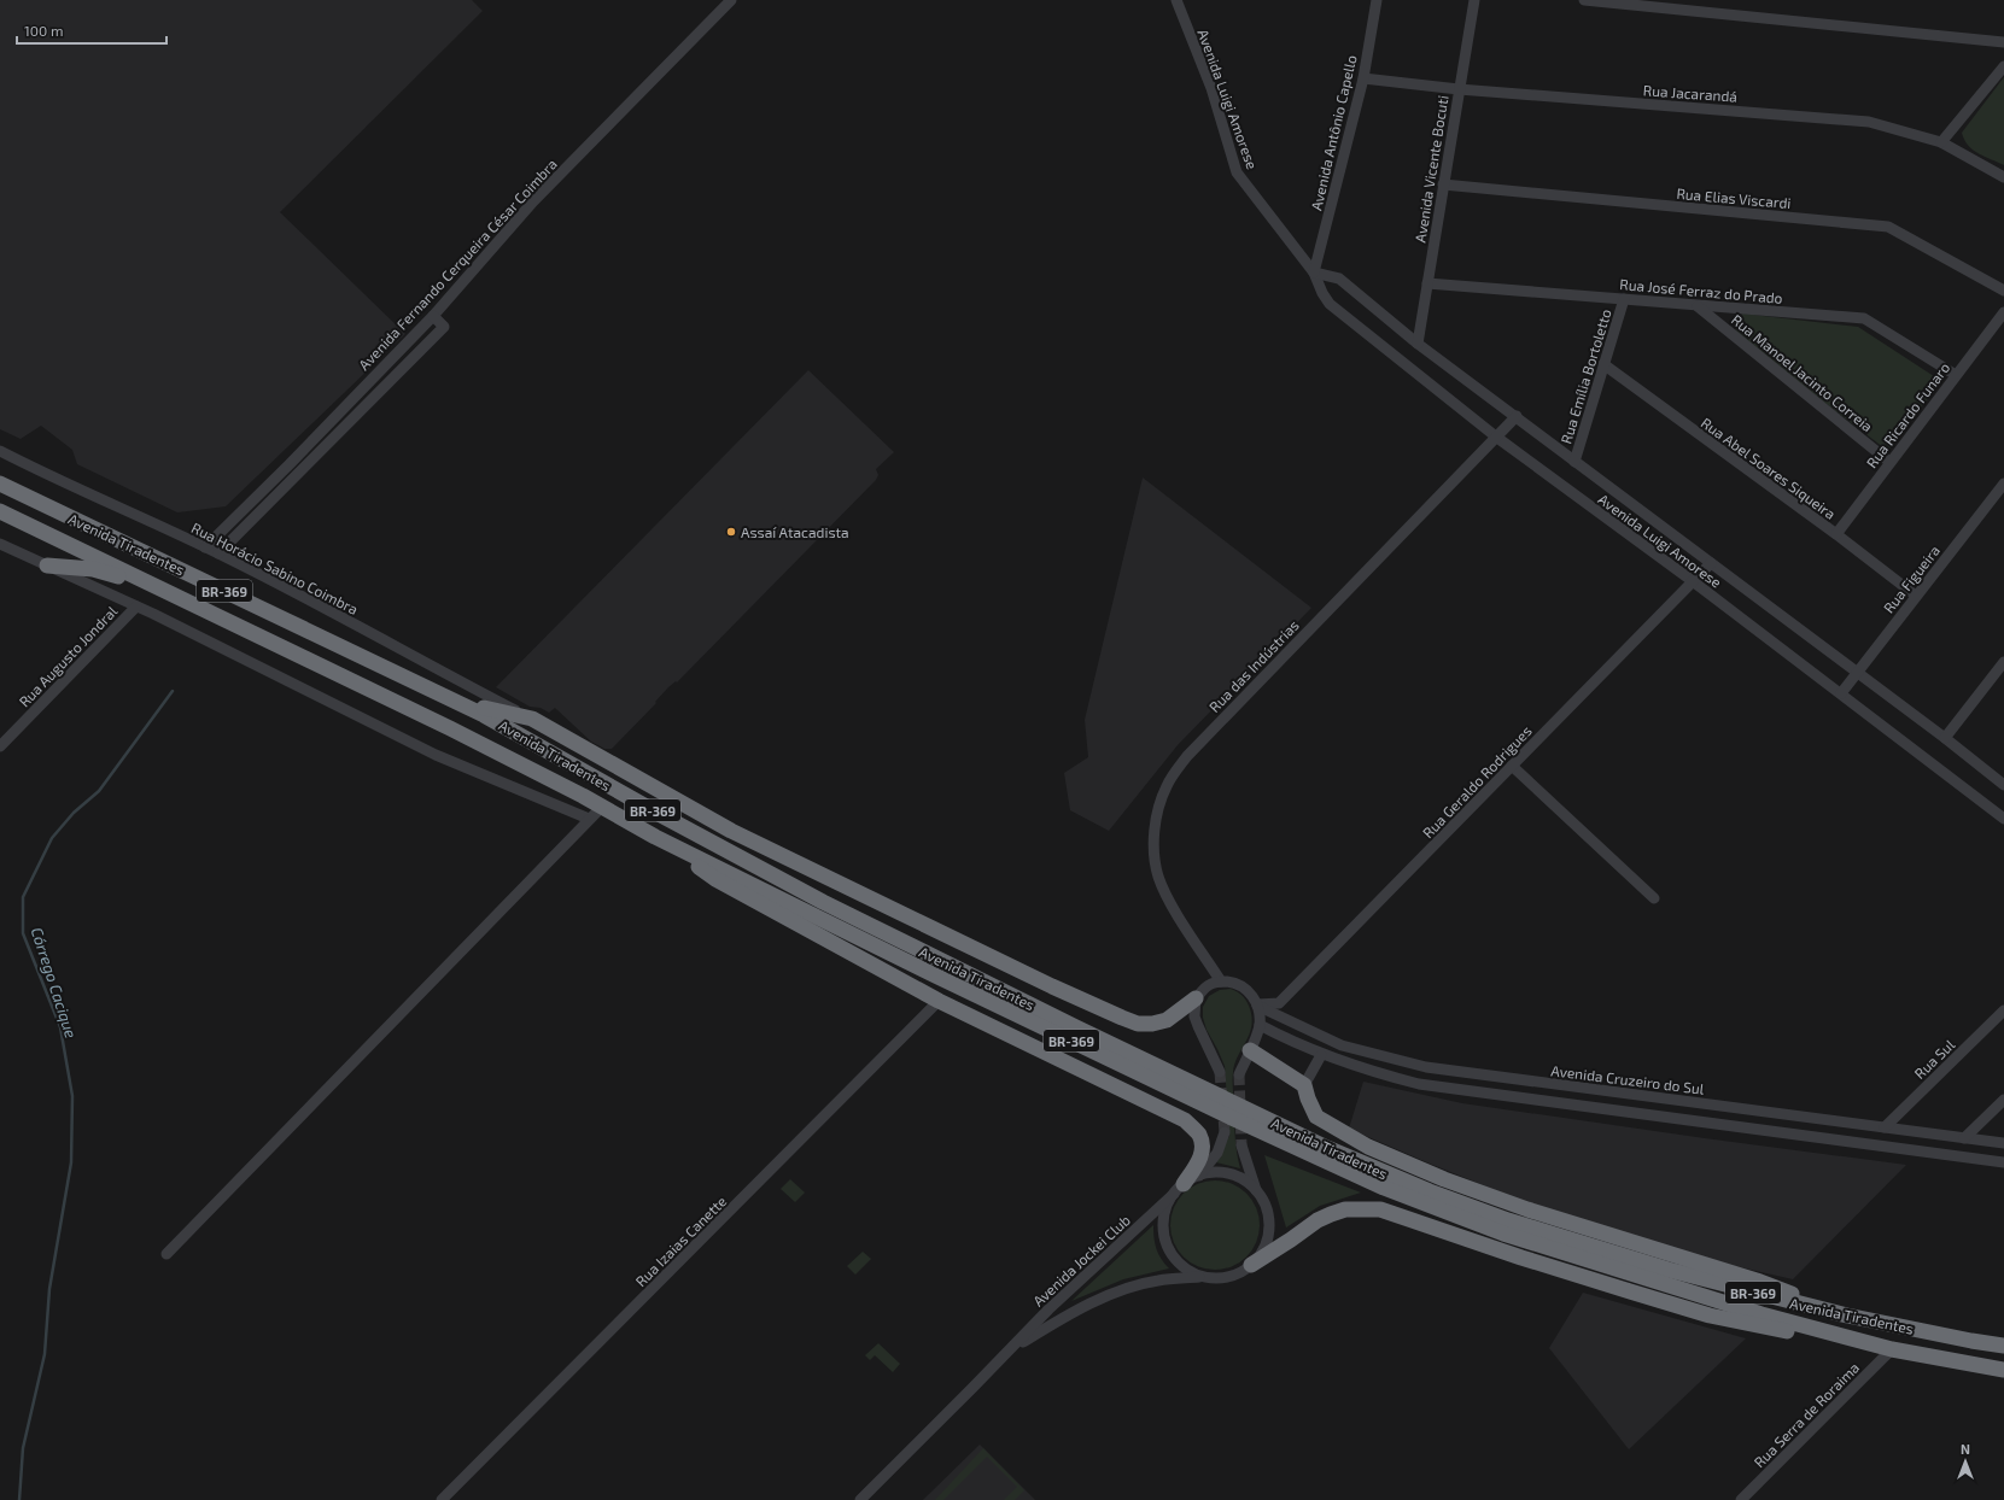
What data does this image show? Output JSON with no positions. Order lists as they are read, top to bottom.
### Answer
{
  "streets": {
    "highway": ["Avenida Tiradentes", "BR-369"],
    "street": [
      "Rua Jacarandá",
      "Avenida Luigi Amorese",
      "Avenida Antônio Capello",
      "Avenida Vicente Bocuti",
      "Rua Elias Viscardi",
      "Avenida Fernando Cerqueira César Coimbra",
      "Rua José Ferraz do Prado",
      "Rua Manoel Jacinto Correia",
      "Rua Emília Bortoletto",
      "Rua Ricardo Funaro",
      "Rua Abel Soares Siqueira",
      "Rua Horácio Sabino Coimbra",
      "Rua Figueira",
      "Rua Augusto Jondral",
      "Rua das Indústrias",
      "Rua Geraldo Rodrigues",
      "Rua Sul",
      "Avenida Cruzeiro do Sul",
      "Rua Izaias Canette",
      "Avenida Jockei Club",
      "Rua Serra de Roraima"
    ]
  },
  "crossings": [
    ["Rua Jacarandá", "Avenida Antônio Capello"],
    ["Rua Jacarandá", "Avenida Vicente Bocuti"],
    ["Avenida Luigi Amorese", "Avenida Antônio Capello"],
    ["Avenida Luigi Amorese", "Avenida Vicente Bocuti"],
    ["Avenida Luigi Amorese", "Rua Emília Bortoletto"],
    ["Avenida Luigi Amorese", "Rua Figueira"],
    ["Avenida Luigi Amorese", "Rua das Indústrias"],
    ["Avenida Luigi Amorese", "Rua Geraldo Rodrigues"],
    ["Avenida Vicente Bocuti", "Rua Elias Viscardi"],
    ["Avenida Vicente Bocuti", "Rua José Ferraz do Prado"],
    ["Avenida Fernando Cerqueira César Coimbra", "Rua Horácio Sabino Coimbra"],
    ["Rua José Ferraz do Prado", "Rua Manoel Jacinto Correia"],
    ["Rua José Ferraz do Prado", "Rua Emília Bortoletto"],
    ["Rua José Ferraz do Prado", "Rua Ricardo Funaro"],
    ["Rua Manoel Jacinto Correia", "Rua Ricardo Funaro"],
    ["Rua Emília Bortoletto", "Rua Abel Soares Siqueira"],
    ["Rua Ricardo Funaro", "Rua Abel Soares Siqueira"],
    ["Rua Abel Soares Siqueira", "Rua Figueira"],
    ["Avenida Tiradentes", "Rua Serra de Roraima"],
    ["Rua Geraldo Rodrigues", "Avenida Cruzeiro do Sul"],
    ["Rua Sul", "Avenida Cruzeiro do Sul"]
  ],
  "water": ["Córrego Cacique"],
  "places": ["Assaí Atacadista"],
  "scale_bar": "100 m",
  "north": "top"
}
